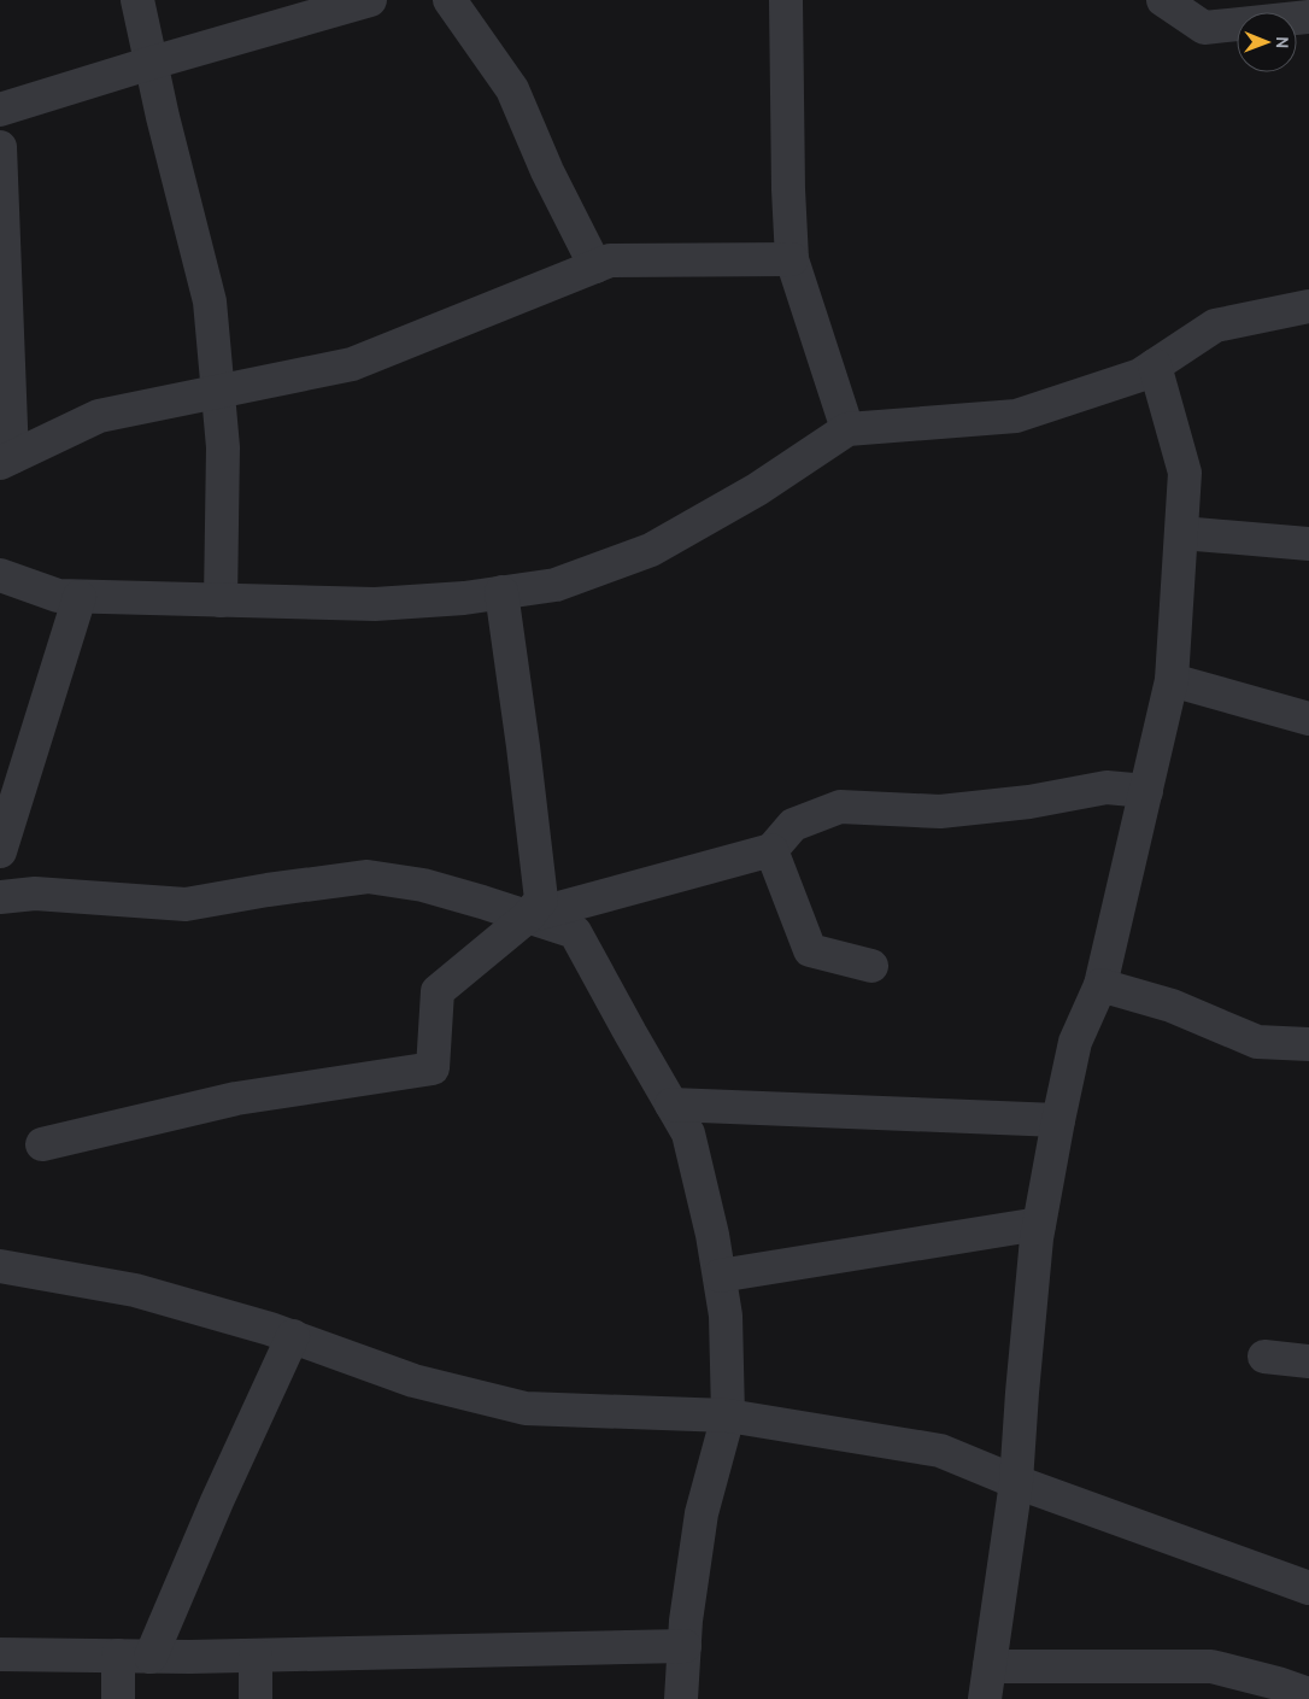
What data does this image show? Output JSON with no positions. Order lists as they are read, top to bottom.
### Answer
{
  "north": "right"
}
